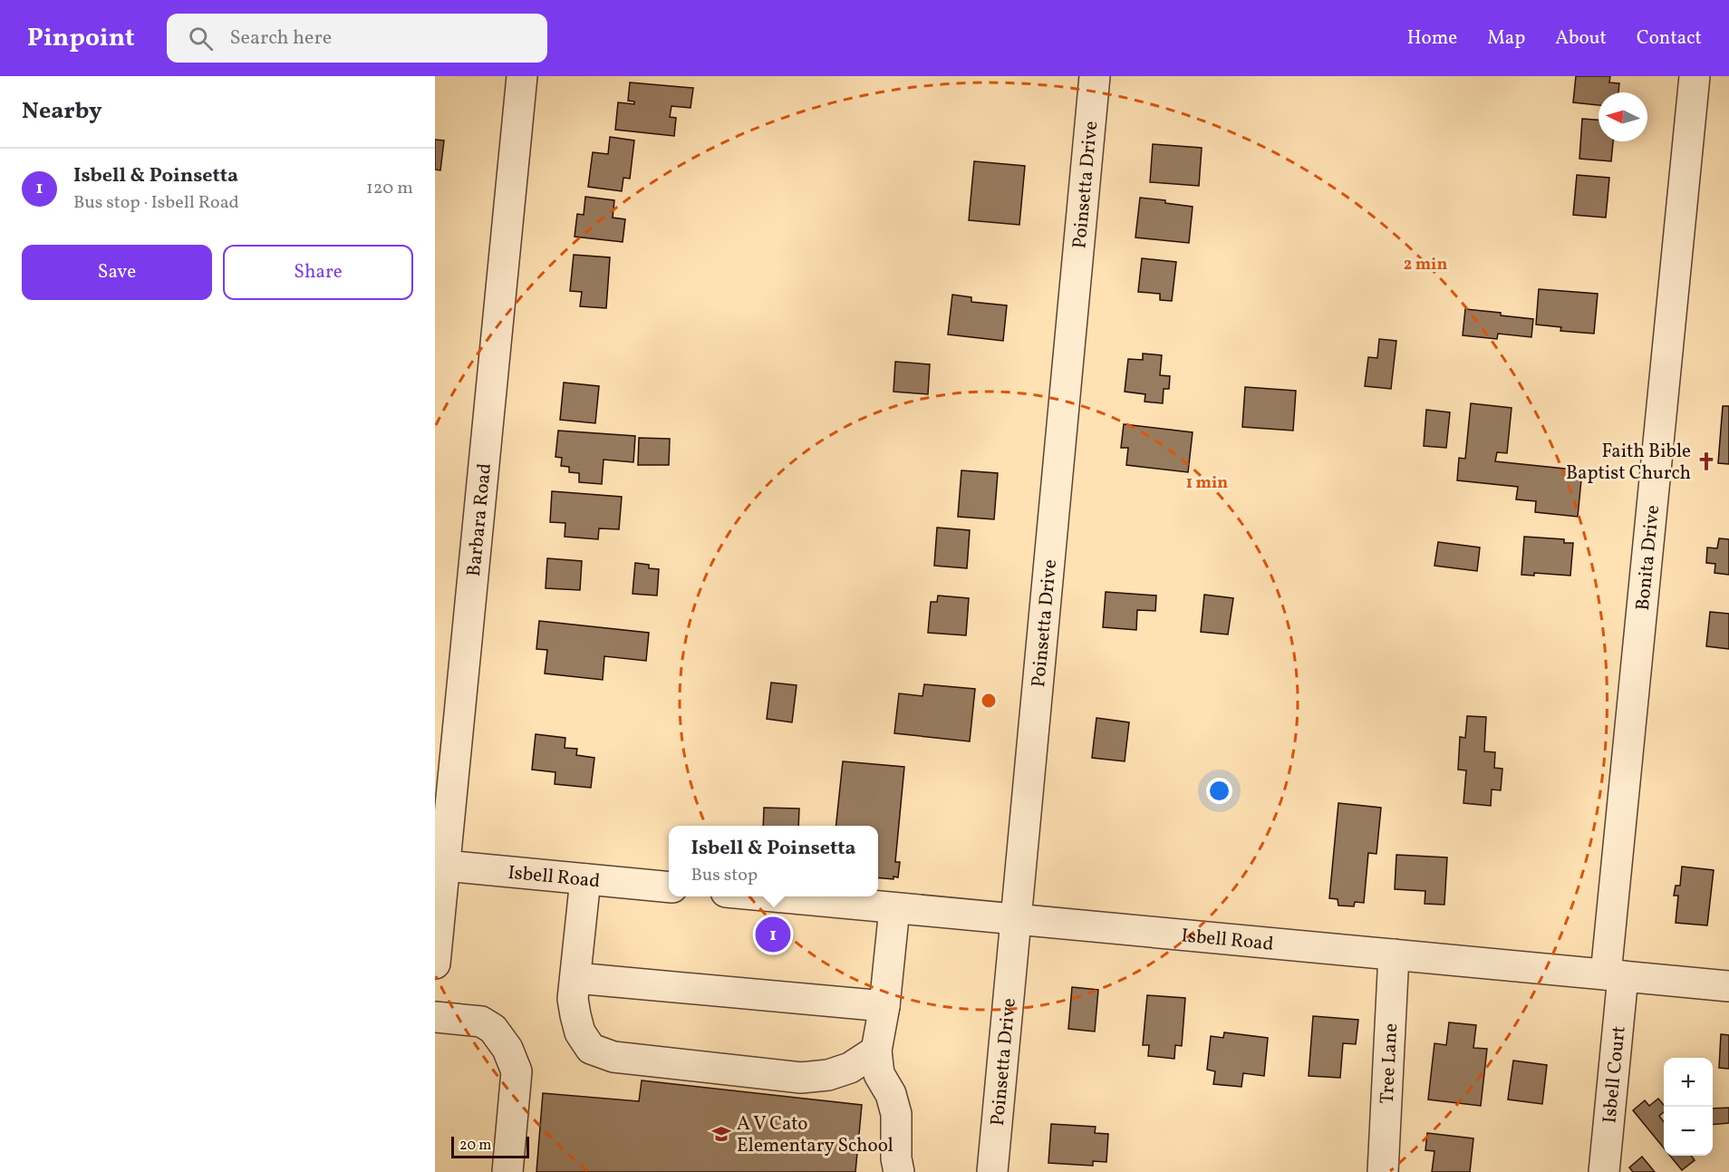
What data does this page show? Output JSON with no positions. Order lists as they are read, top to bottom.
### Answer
{
  "streets": {
    "street": [
      "Poinsetta Drive",
      "Barbara Road",
      "Bonita Drive",
      "Isbell Road",
      "Tree Lane",
      "Isbell Court"
    ]
  },
  "crossings": [
    ["Poinsetta Drive", "Isbell Road"],
    ["Barbara Road", "Isbell Road"],
    ["Bonita Drive", "Isbell Road"],
    ["Bonita Drive", "Isbell Court"],
    ["Isbell Road", "Tree Lane"],
    ["Isbell Road", "Isbell Court"]
  ],
  "places": {
    "church": ["Faith Bible Baptist Church"],
    "school or university": ["A V Cato Elementary School"]
  },
  "scale_bar": "20 m",
  "north": "left",
  "page": {
    "header": "Pinpoint",
    "search": "Search here",
    "nav": [
      "Home",
      "Map",
      "About",
      "Contact"
    ],
    "heading": "Nearby",
    "list": [
      {
        "mark": "1",
        "name": "Isbell & Poinsetta",
        "note": "Bus stop · Isbell Road",
        "value": "120 m"
      }
    ],
    "buttons": ["Save", "Share"],
    "popup": ["Isbell & Poinsetta", "Bus stop"],
    "pins": "1",
    "map_buttons": ["+", "−"],
    "scale": "20 m"
  },
  "rings": ["2 min", "1 min"]
}
